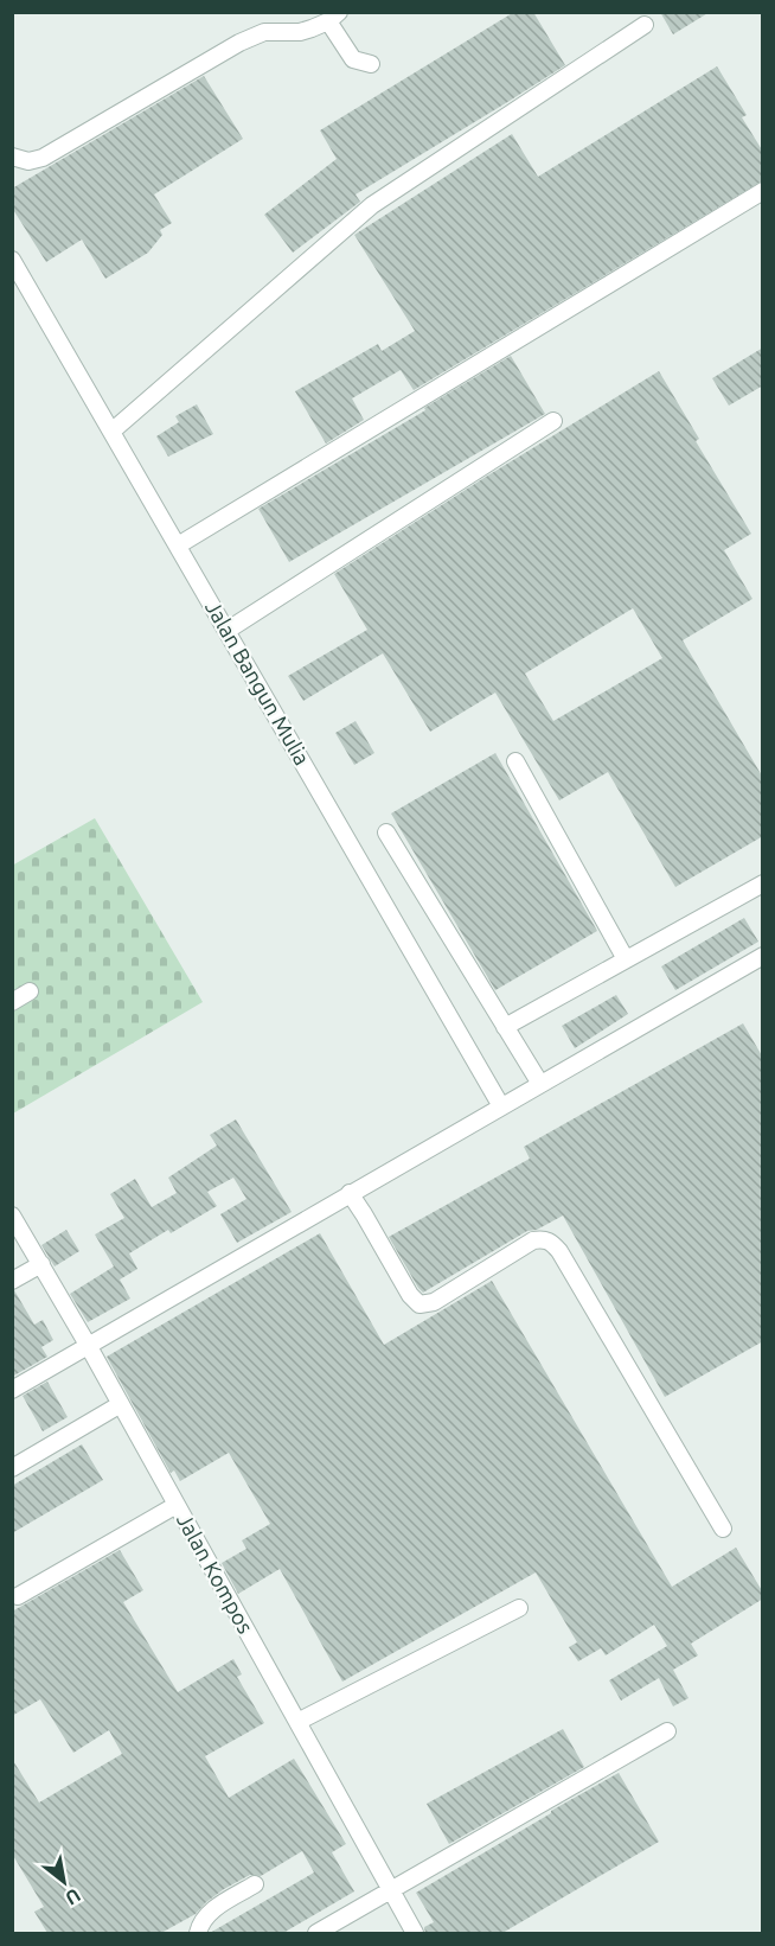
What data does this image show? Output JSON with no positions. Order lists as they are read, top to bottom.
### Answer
{
  "streets": {
    "street": ["Jalan Bangun Mulia", "Jalan Kompos"]
  },
  "north": "bottom right"
}
